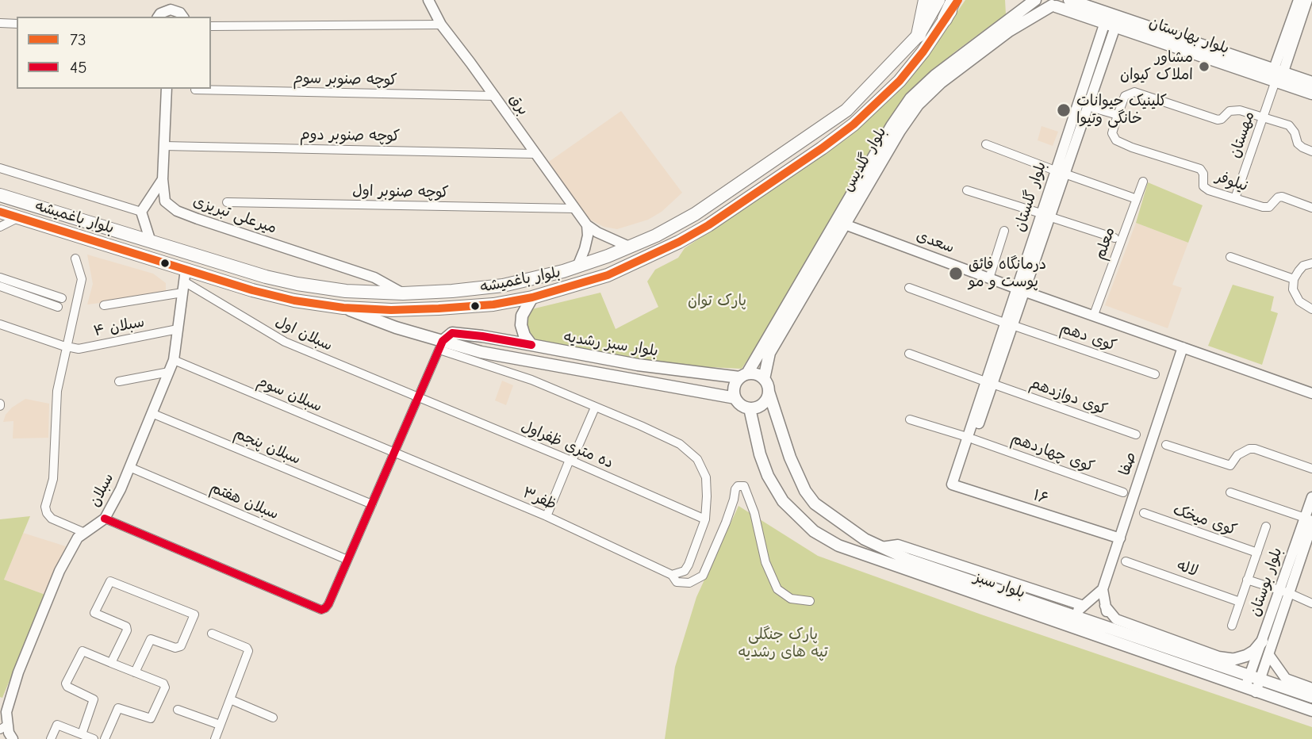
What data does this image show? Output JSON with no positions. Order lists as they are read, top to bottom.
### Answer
{
  "streets": {
    "main road": [
      "بلوار بهارستان",
      "بلوار گلدیس",
      "بلوار باغمیشه",
      "بلوار سبز رشدیه",
      "بلوار سبز"
    ],
    "street": [
      "کوچه صنوبر سوم",
      "برق",
      "مهستان",
      "کوچه صنوبر دوم",
      "نیلوفر",
      "کوچه صنوبر اول",
      "بلوار گلستان",
      "میرعلی تبریزی",
      "سعدی",
      "معلم",
      "سبلان ۴",
      "سبلان اول",
      "کوی دهم",
      "سبلان سوم",
      "کوی دوازدهم",
      "ده متری ظفراول",
      "سبلان پنجم",
      "کوی چهاردهم",
      "صفا",
      "سبلان",
      "۱۶",
      "ظفر۳",
      "سبلان هفتم",
      "کوی میخک",
      "لاله",
      "بلوار بوستان"
    ]
  },
  "crossings": [
    ["بلوار بهارستان", "مهستان"],
    ["بلوار بهارستان", "بلوار گلدیس"],
    ["بلوار بهارستان", "بلوار گلستان"],
    ["کوچه صنوبر سوم", "برق"],
    ["برق", "کوچه صنوبر دوم"],
    ["برق", "کوچه صنوبر اول"],
    ["مهستان", "نیلوفر"],
    ["کوچه صنوبر دوم", "میرعلی تبریزی"],
    ["بلوار گلدیس", "سعدی"],
    ["بلوار گلدیس", "بلوار سبز رشدیه"],
    ["بلوار گلدیس", "بلوار سبز"],
    ["بلوار گلستان", "سعدی"],
    ["بلوار گلستان", "کوی دهم"],
    ["بلوار گلستان", "کوی دوازدهم"],
    ["بلوار گلستان", "کوی چهاردهم"],
    ["بلوار گلستان", "۱۶"],
    ["میرعلی تبریزی", "بلوار باغمیشه"],
    ["بلوار باغمیشه", "سبلان اول"],
    ["بلوار باغمیشه", "سبلان"],
    ["سعدی", "معلم"],
    ["سعدی", "صفا"],
    ["سبلان ۴", "سبلان"],
    ["سبلان اول", "ده متری ظفراول"],
    ["سبلان اول", "سبلان"],
    ["بلوار سبز رشدیه", "بلوار سبز"],
    ["سبلان سوم", "سبلان"],
    ["سبلان سوم", "ظفر۳"],
    ["سبلان پنجم", "سبلان"],
    ["صفا", "۱۶"],
    ["سبلان", "سبلان هفتم"],
    ["بلوار بوستان", "بلوار سبز"]
  ],
  "parks": ["پارک توان", "پارک جنگلی تپه های رشدیه"],
  "places": ["مشاور املاک کیوان", "کلینیک حیوانات خانگی وتیوا", "درمانگاه فائق پوست و مو"],
  "lines": ["transit line 73", "transit line 45"],
  "legend": ["73", "45"]
}
